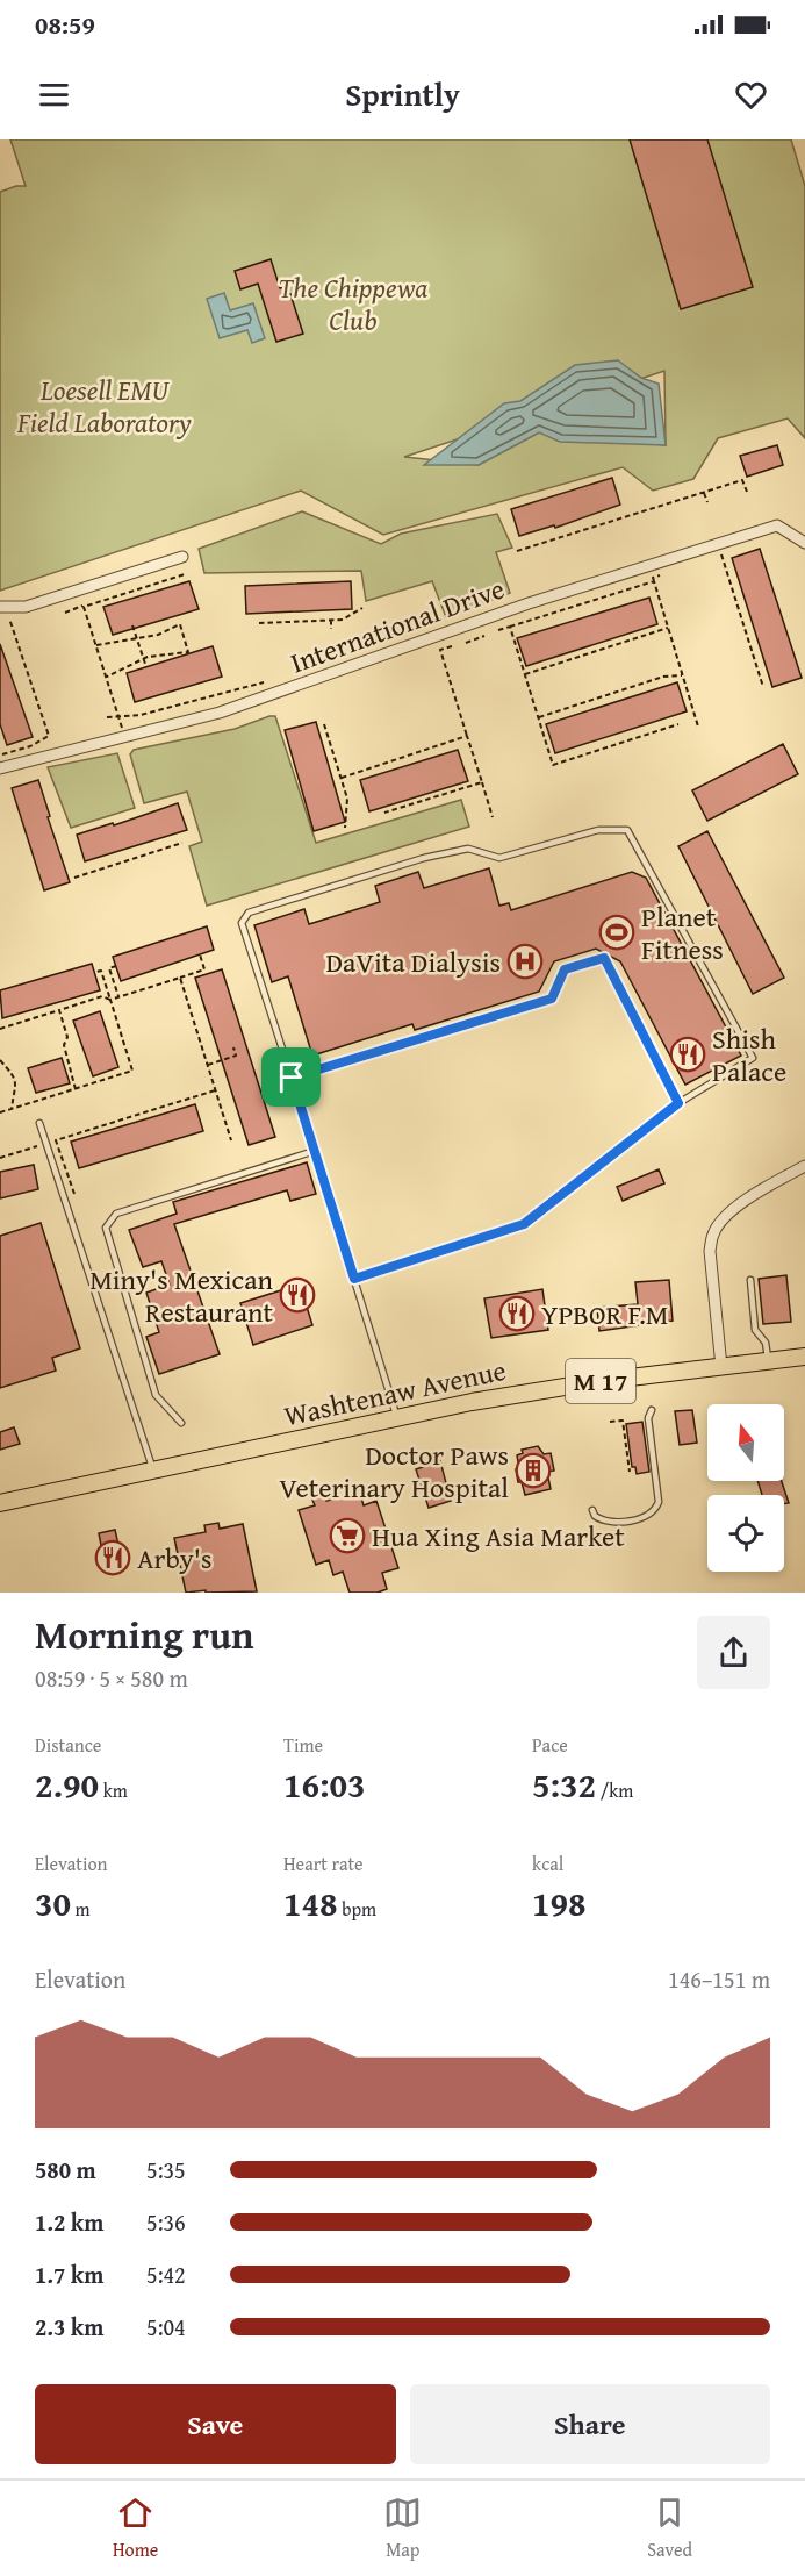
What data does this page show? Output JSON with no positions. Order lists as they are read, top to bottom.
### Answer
{
  "streets": {
    "main road": ["M 17", "Washtenaw Avenue"],
    "street": ["International Drive"]
  },
  "parks": ["The Chippewa Club", "Loesell EMU Field Laboratory"],
  "places": {
    "sports": ["Planet Fitness"],
    "hospital": ["DaVita Dialysis"],
    "restaurant": [
      "Shish Palace",
      "Miny's Mexican Restaurant",
      "YPBOR F.M",
      "Arby's"
    ],
    "building": ["Doctor Paws Veterinary Hospital"],
    "supermarket": ["Hua Xing Asia Market"]
  },
  "north": "top",
  "page": {
    "status": "08:59",
    "header": "Sprintly",
    "heading": ["Morning run", "08:59 · 5 × 580 m"],
    "stats": [
      ["Distance", "2.90 km"],
      ["Time", "16:03"],
      ["Pace", "5:32 /km"],
      ["Elevation", "30 m"],
      ["Heart rate", "148 bpm"],
      ["kcal", "198"]
    ],
    "chart": ["Elevation", "146–151 m"],
    "list": [
      {
        "name": "580 m",
        "note": "5:35"
      },
      {
        "name": "1.2 km",
        "note": "5:36"
      },
      {
        "name": "1.7 km",
        "note": "5:42"
      },
      {
        "name": "2.3 km",
        "note": "5:04"
      }
    ],
    "buttons": ["Save", "Share"],
    "tabs": ["Home", "Map", "Saved"]
  }
}
